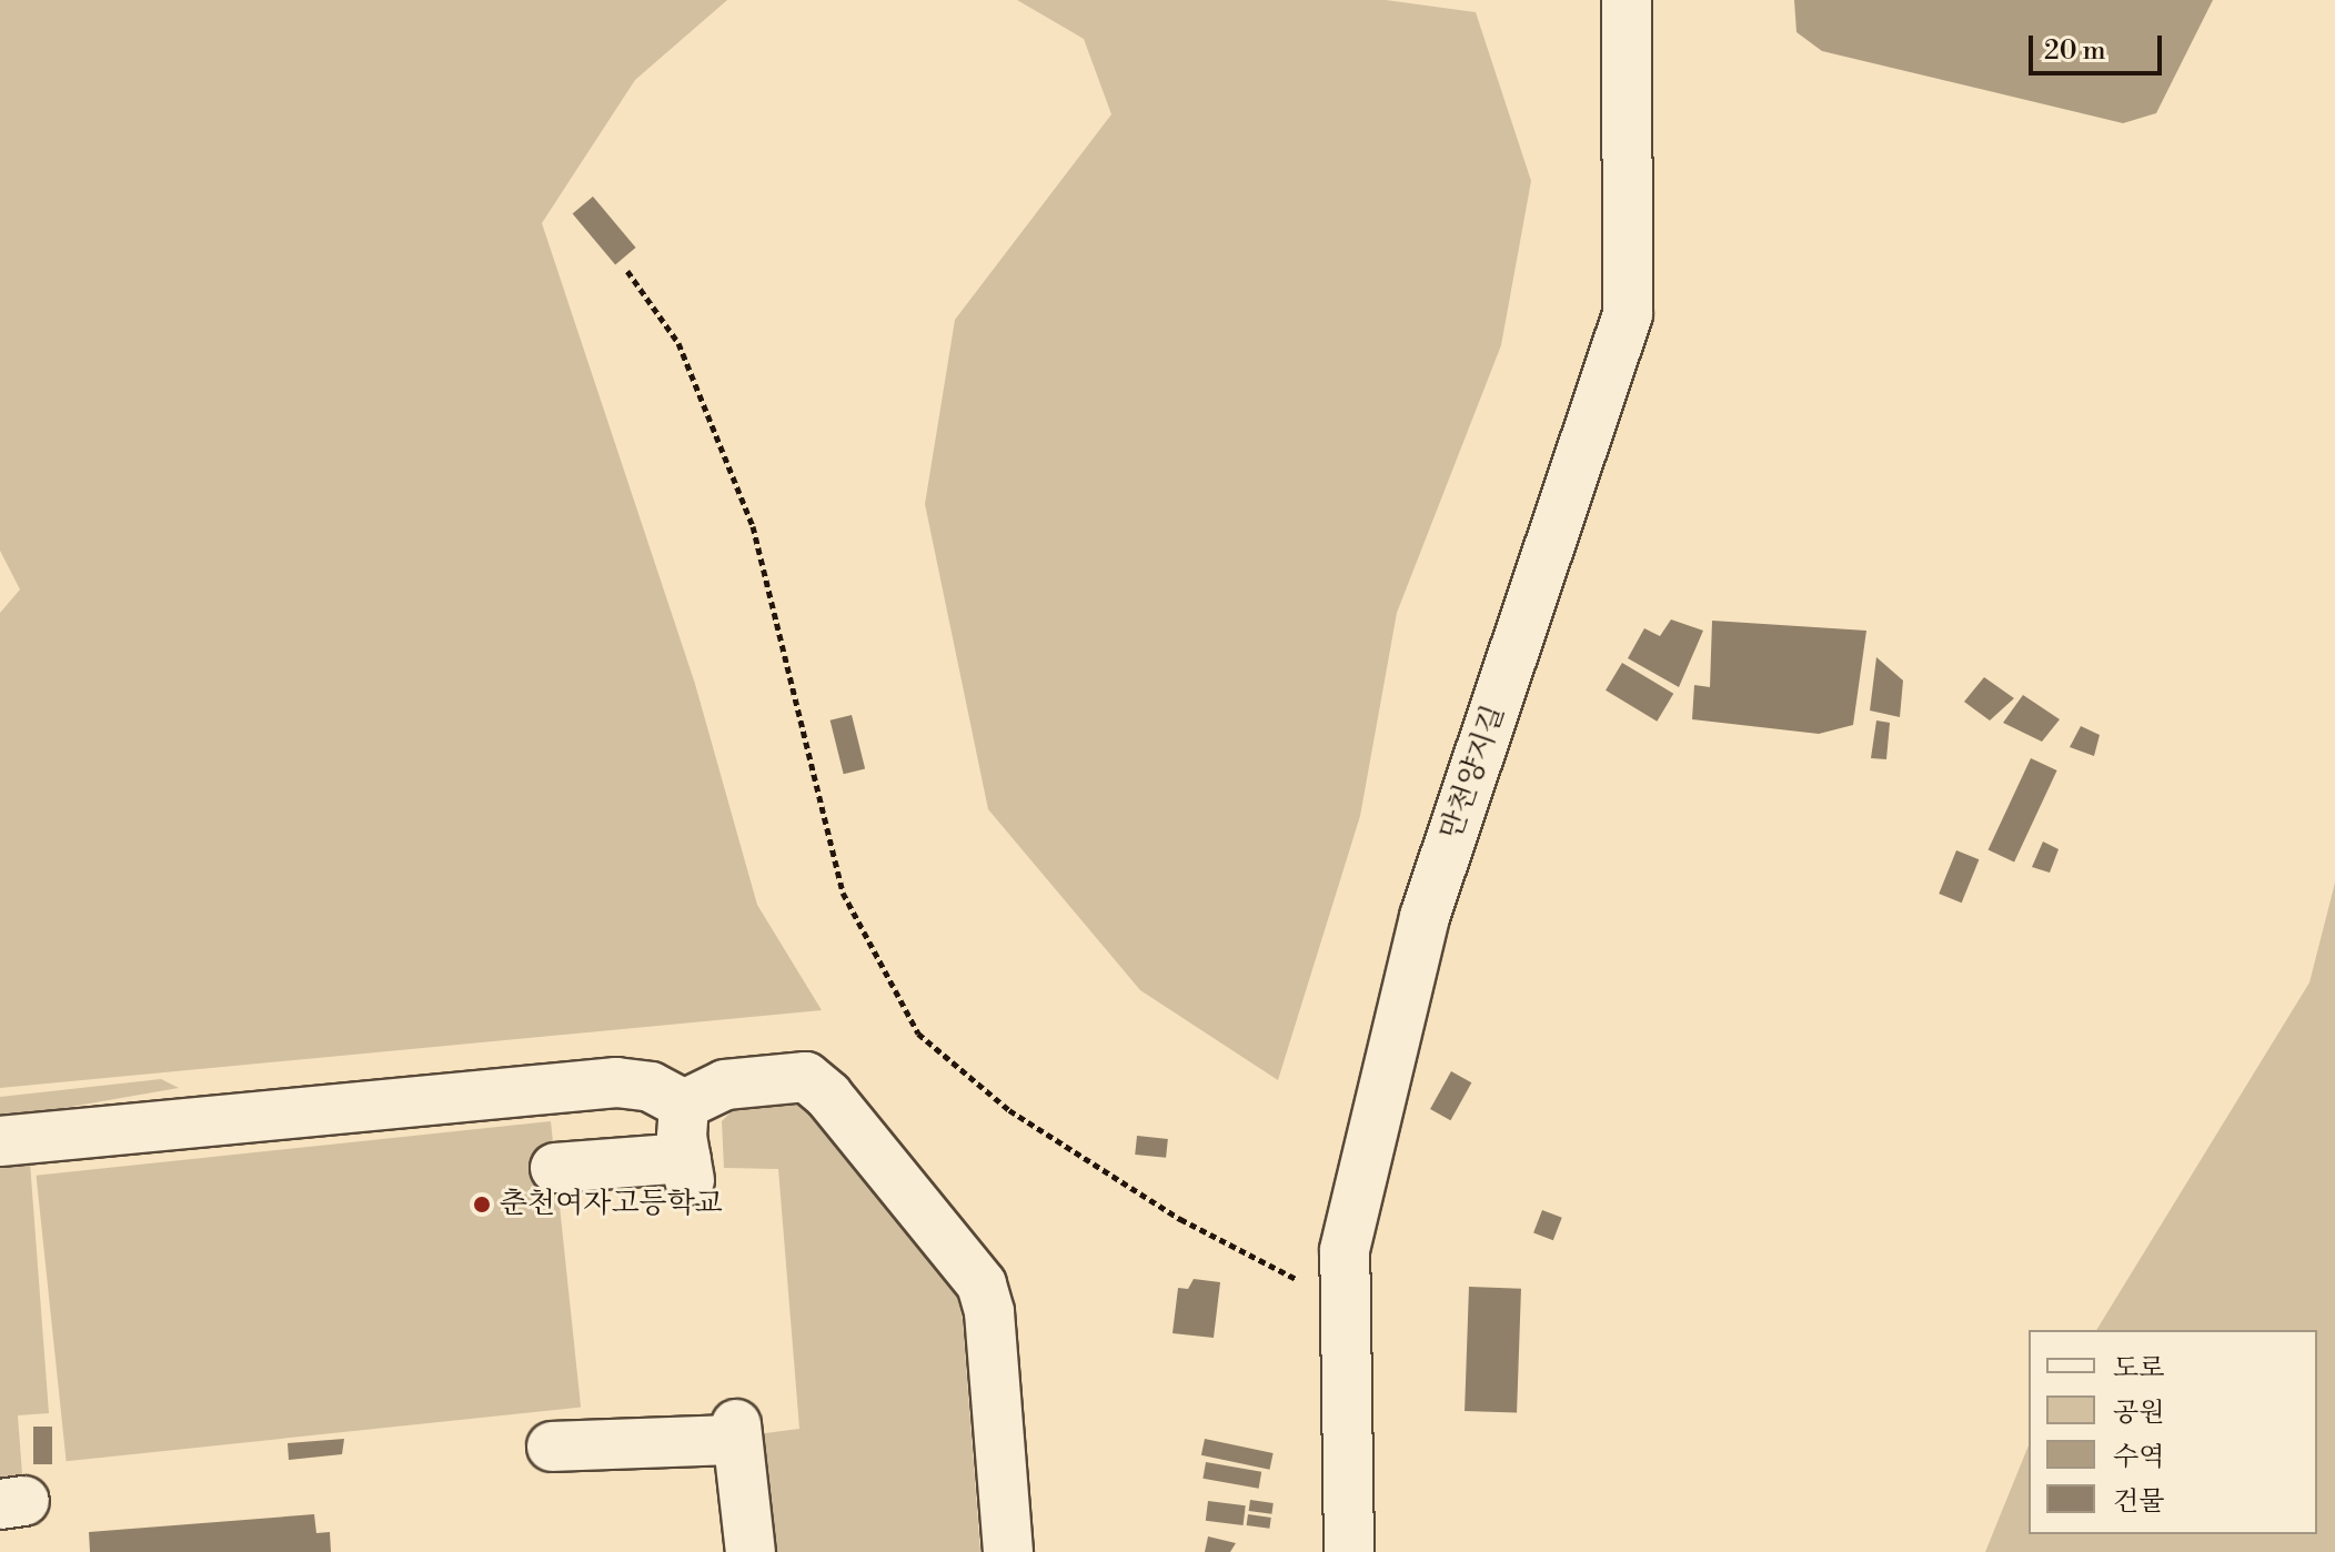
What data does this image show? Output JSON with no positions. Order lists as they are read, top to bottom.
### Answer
{
  "streets": {
    "street": ["만천양지길"]
  },
  "places": ["춘천여자고등학교"],
  "legend": [
    "도로",
    "공원",
    "수역",
    "건물"
  ],
  "scale_bar": "20 m"
}
